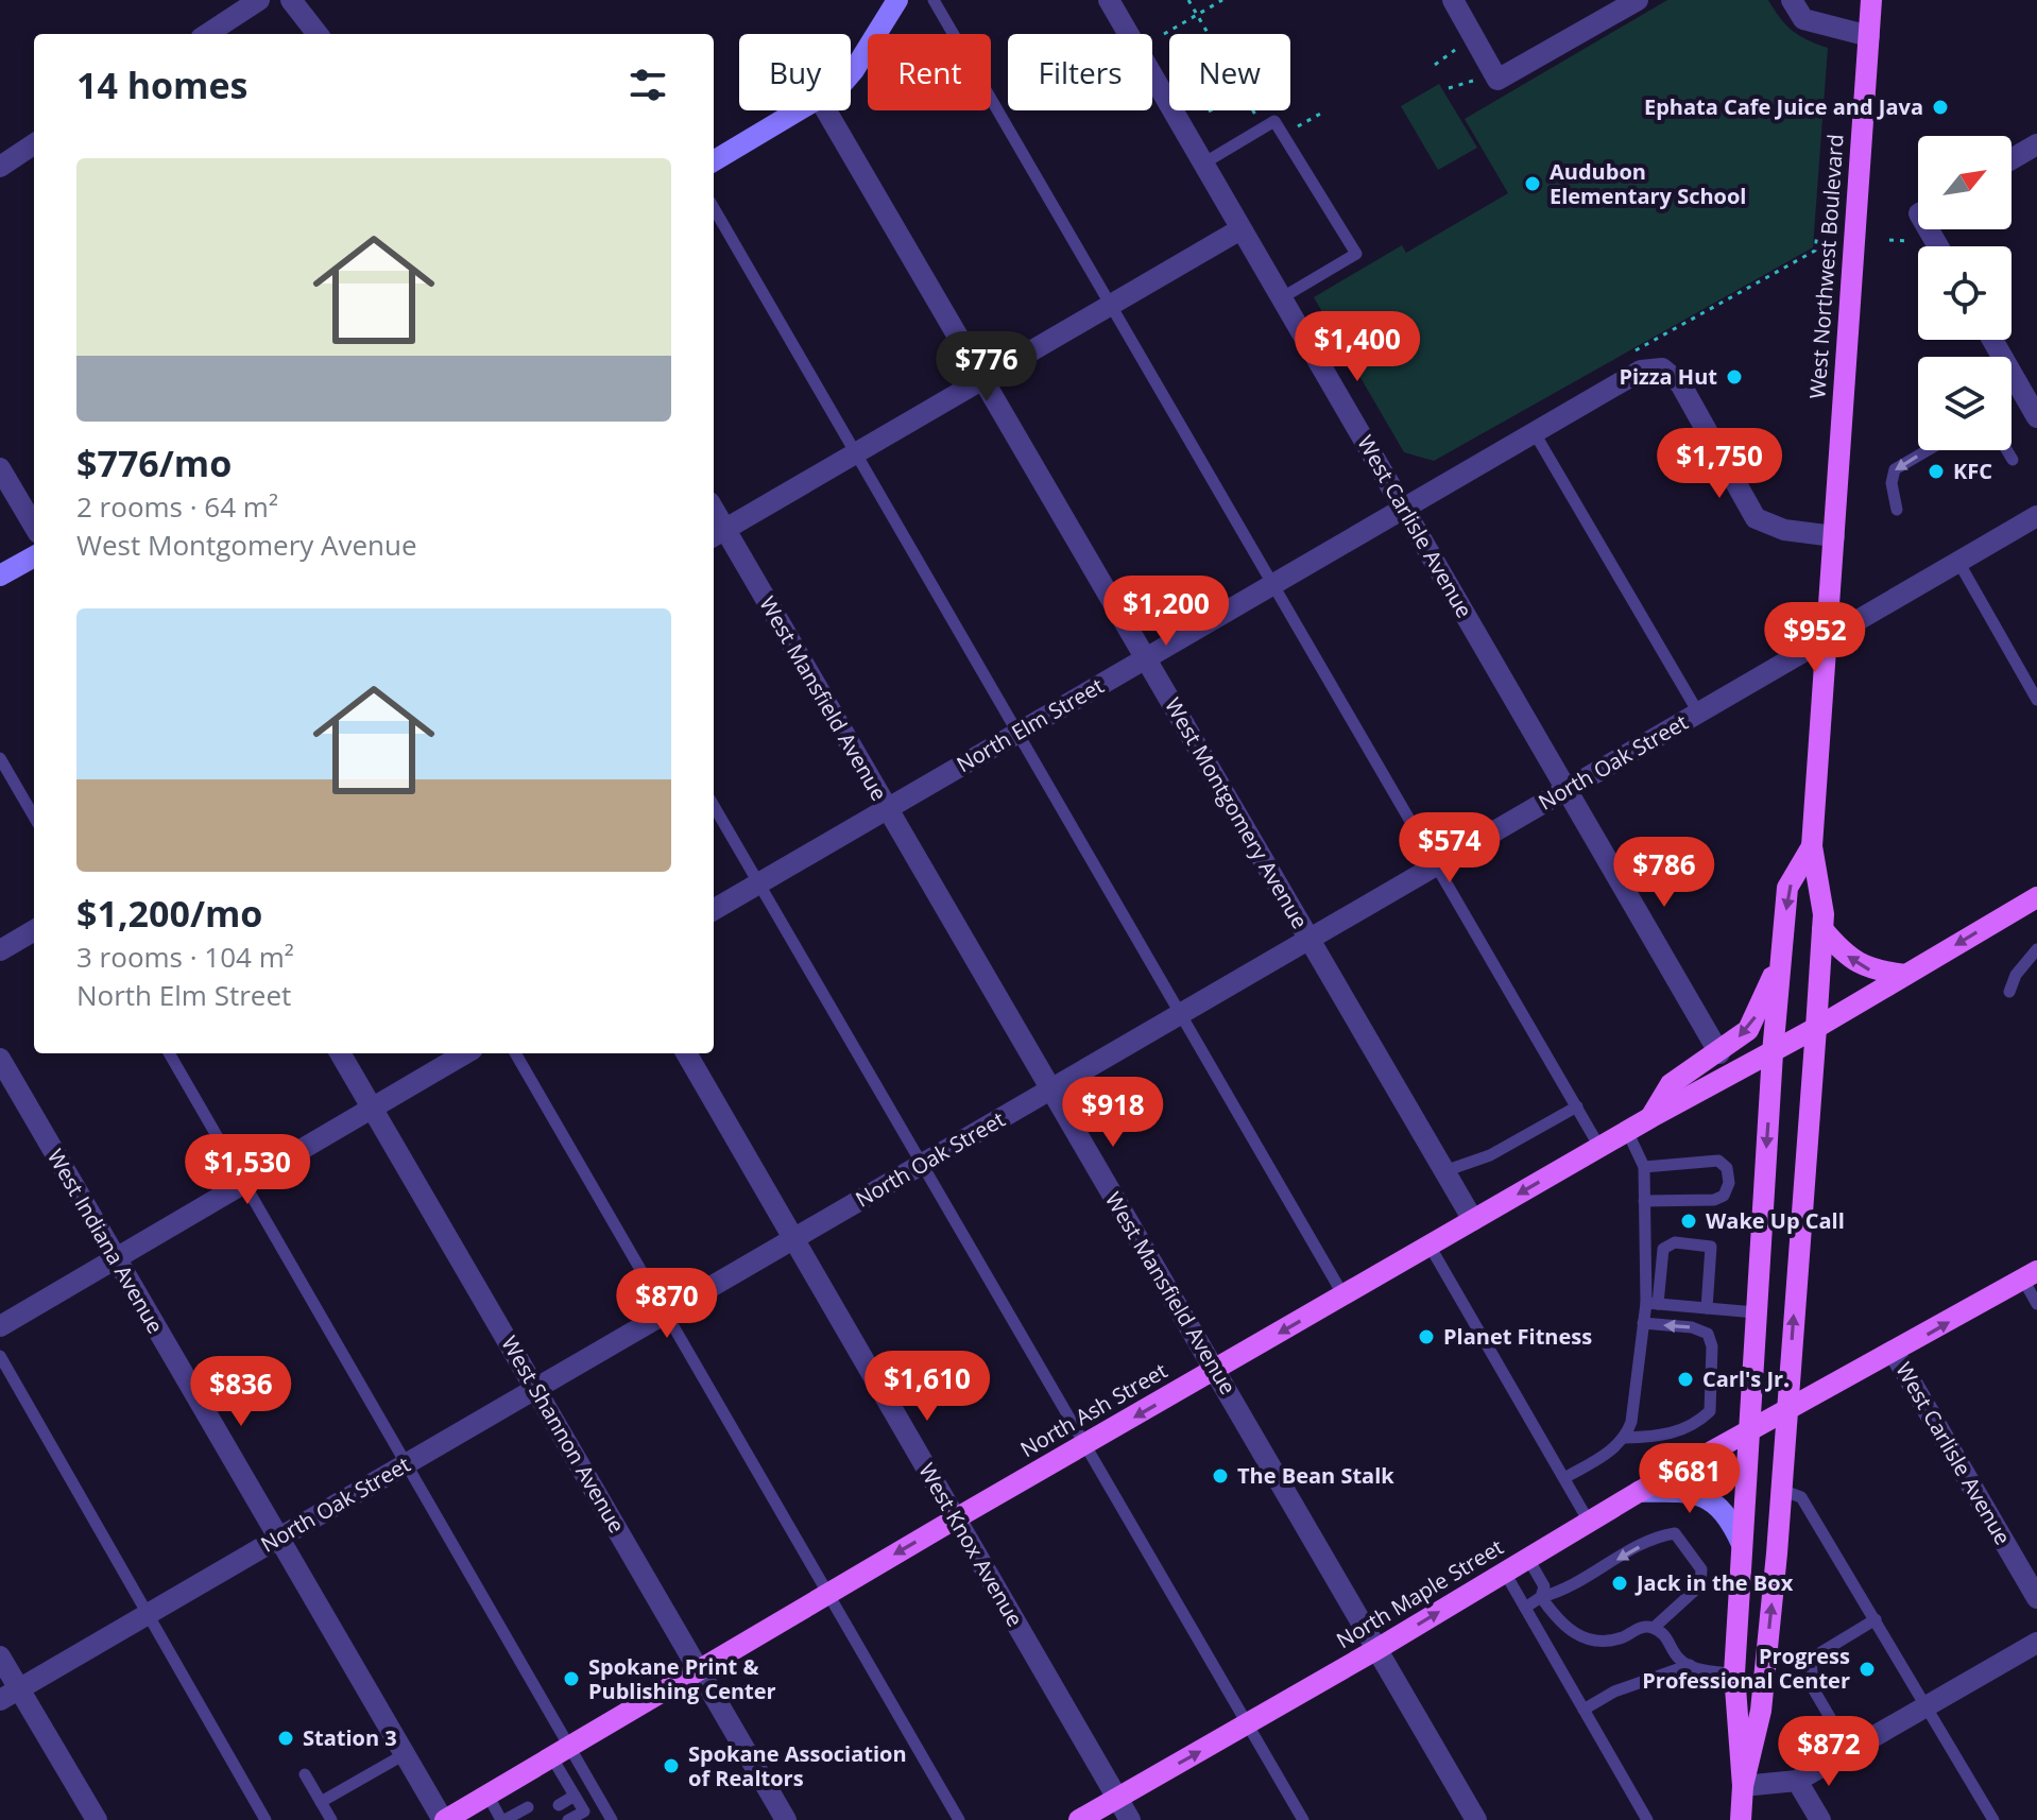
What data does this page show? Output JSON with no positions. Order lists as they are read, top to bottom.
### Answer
{
  "streets": {
    "main road": ["West Northwest Boulevard", "North Ash Street", "North Maple Street"],
    "street": [
      "West Carlisle Avenue",
      "West Mansfield Avenue",
      "North Elm Street",
      "North Oak Street",
      "West Montgomery Avenue",
      "West Indiana Avenue",
      "West Shannon Avenue",
      "West Knox Avenue"
    ]
  },
  "crossings": [
    ["West Northwest Boulevard", "North Oak Street"],
    ["West Carlisle Avenue", "North Elm Street"],
    ["West Carlisle Avenue", "North Oak Street"],
    ["West Carlisle Avenue", "North Maple Street"],
    ["West Mansfield Avenue", "North Elm Street"],
    ["West Mansfield Avenue", "North Oak Street"],
    ["West Mansfield Avenue", "North Ash Street"],
    ["West Mansfield Avenue", "North Maple Street"],
    ["North Elm Street", "West Montgomery Avenue"],
    ["North Oak Street", "West Montgomery Avenue"],
    ["North Oak Street", "West Indiana Avenue"],
    ["North Oak Street", "West Shannon Avenue"],
    ["North Oak Street", "West Knox Avenue"],
    ["West Montgomery Avenue", "North Ash Street"],
    ["West Indiana Avenue", "North Ash Street"],
    ["North Ash Street", "West Shannon Avenue"],
    ["North Ash Street", "West Knox Avenue"],
    ["West Knox Avenue", "North Maple Street"]
  ],
  "one_way": ["North Ash Street", "North Maple Street"],
  "places": [
    "Ephata Cafe Juice and Java",
    "Audubon Elementary School",
    "Pizza Hut",
    "KFC",
    "Wake Up Call",
    "Planet Fitness",
    "Carl's Jr.",
    "The Bean Stalk",
    "Jack in the Box",
    "Progress Professional Center",
    "Spokane Print & Publishing Center",
    "Station 3",
    "Spokane Association of Realtors"
  ],
  "north": "top right",
  "page": {
    "chip": [
      "Buy",
      "Rent",
      "Filters",
      "New"
    ],
    "heading": "14 homes",
    "list": [
      {
        "name": "$776/mo",
        "note": "2 rooms · 64 m² · West Montgomery Avenue"
      },
      {
        "name": "$1,200/mo",
        "note": "3 rooms · 104 m² · North Elm Street"
      }
    ],
    "price": [
      "$1,400",
      "$776",
      "$1,750",
      "$1,200",
      "$952",
      "$574",
      "$786",
      "$918",
      "$1,530",
      "$870",
      "$1,610",
      "$836",
      "$681",
      "$872"
    ]
  }
}
